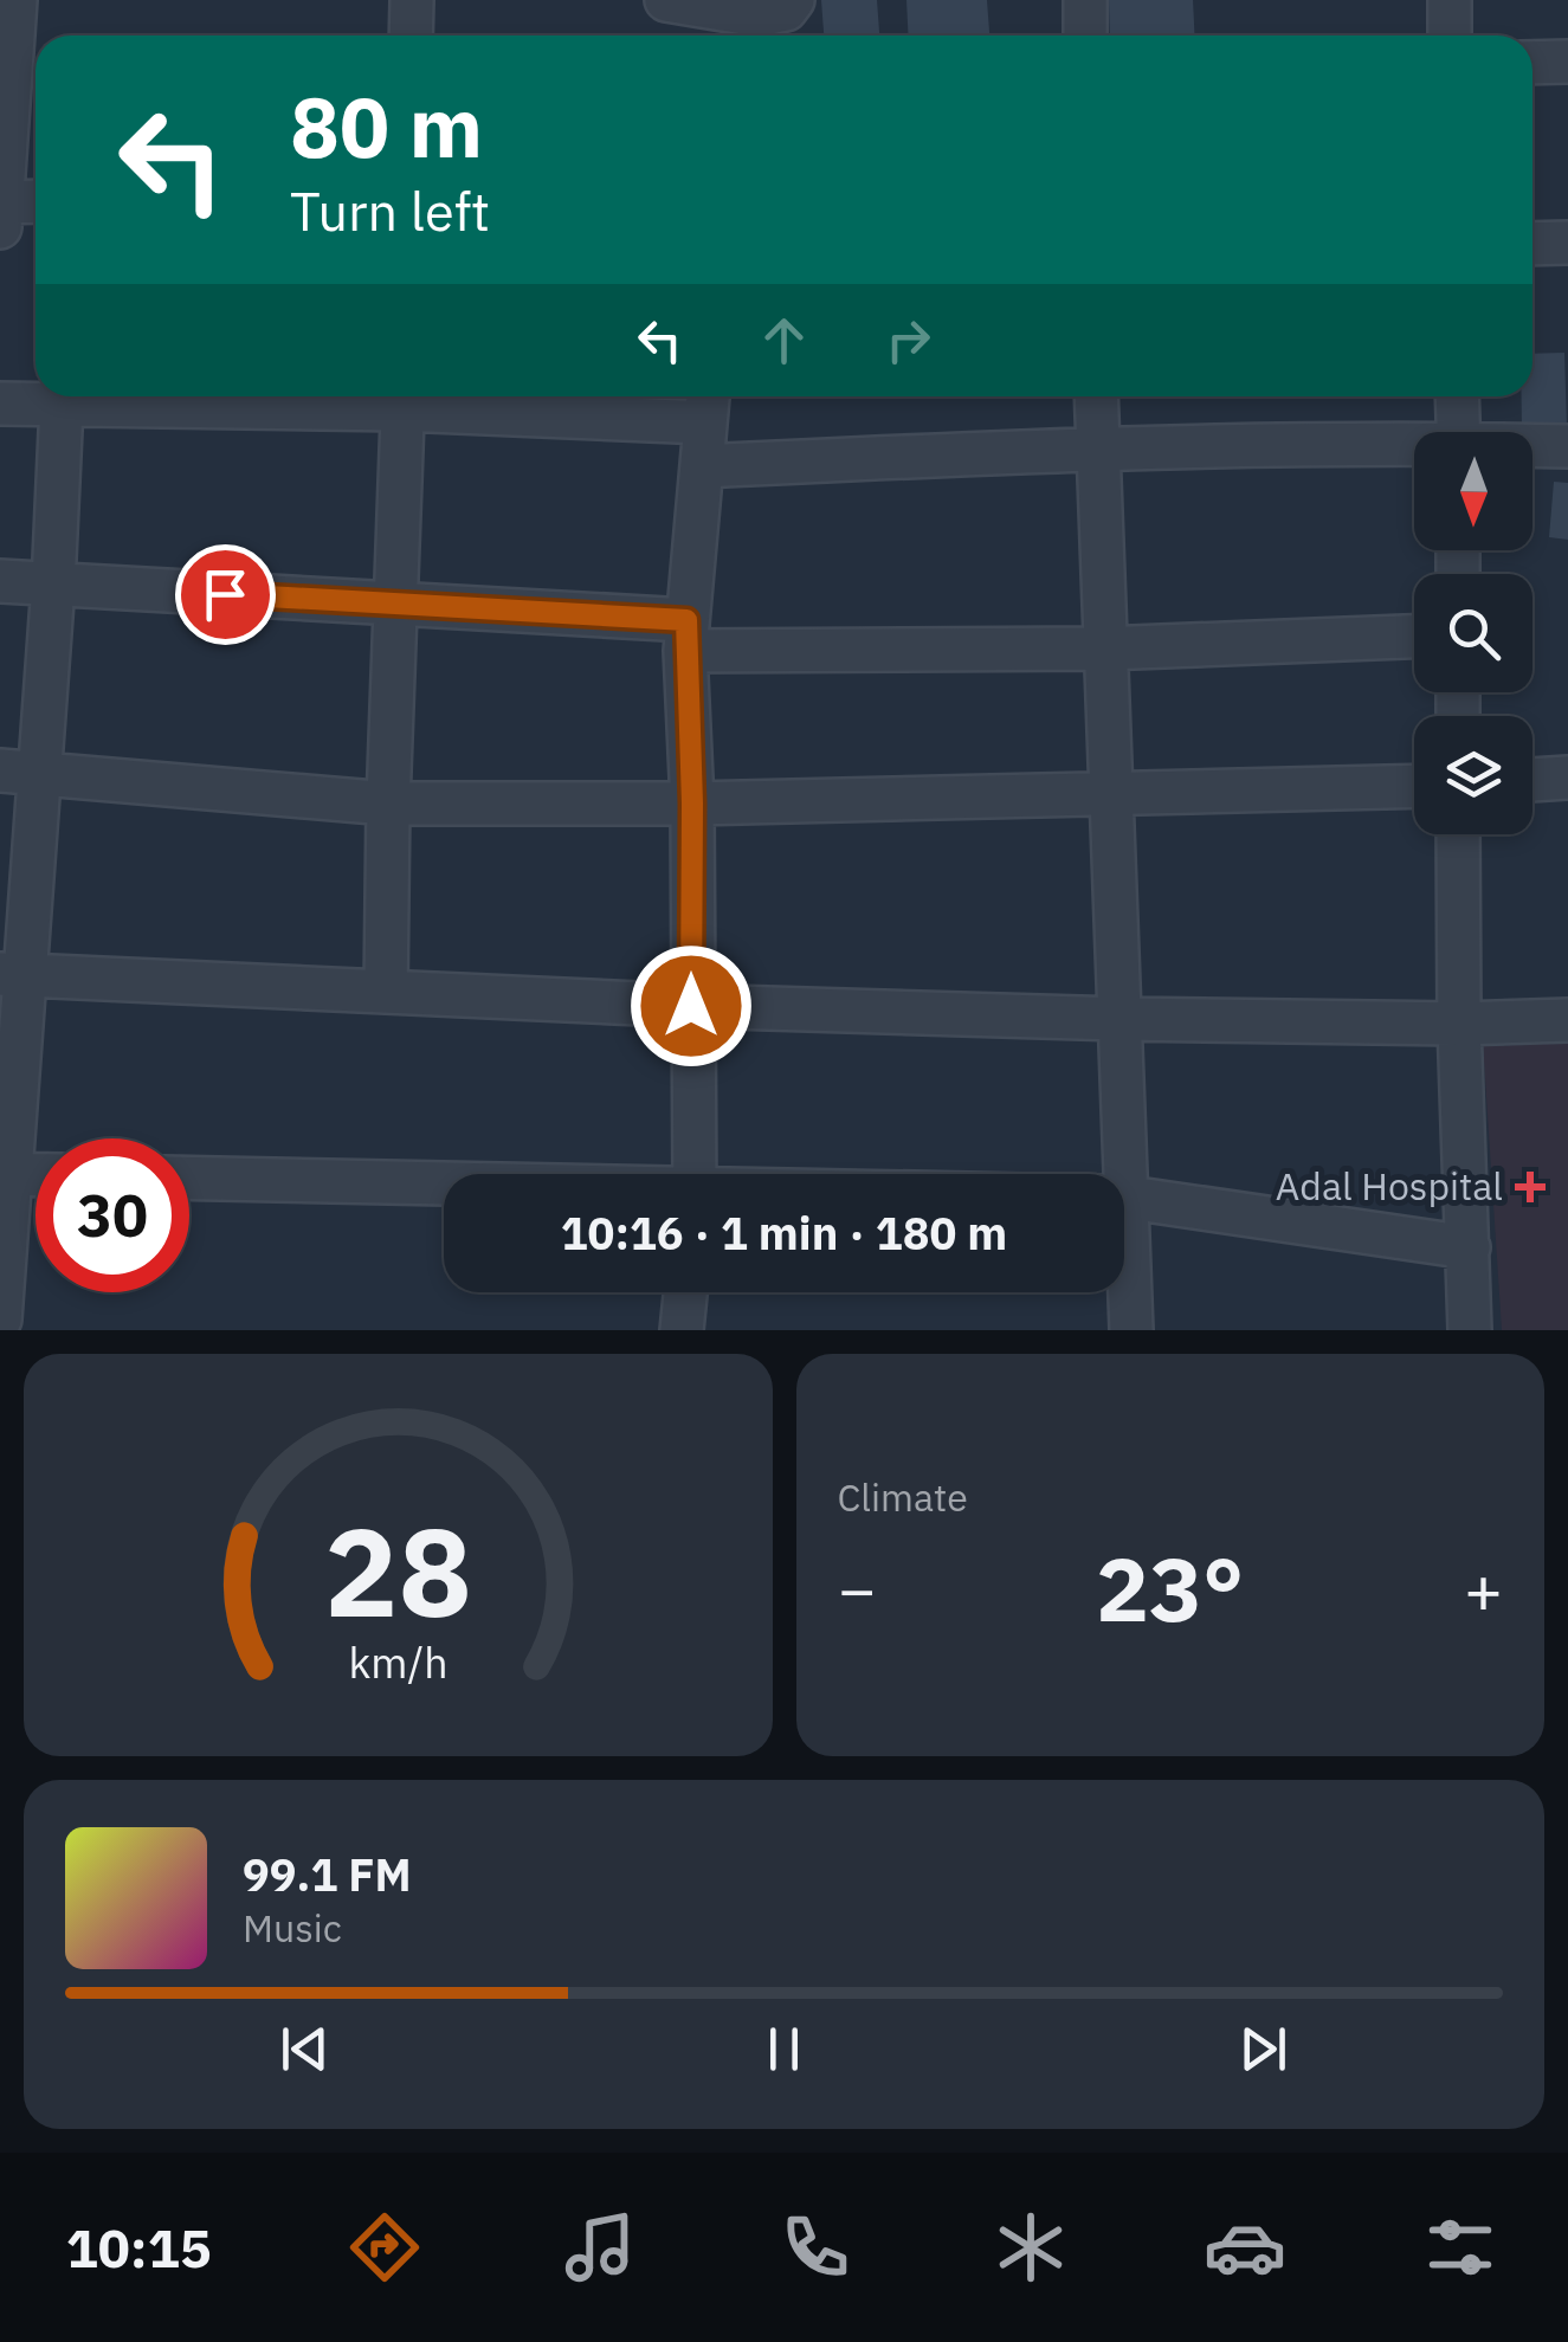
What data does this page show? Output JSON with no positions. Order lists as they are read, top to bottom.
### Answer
{
  "places": {
    "health": ["Adal Hospital"]
  },
  "north": "bottom",
  "page": {
    "turn": ["80 m", "Turn left"],
    "limit": "30",
    "trip": "10:16 · 1 min · 180 m",
    "tile": "Climate",
    "heat": ["−", "23°", "+"],
    "song": ["99.1 FM", "Music"],
    "tabs": "10:15",
    "gauge": ["28", "km/h"]
  }
}
